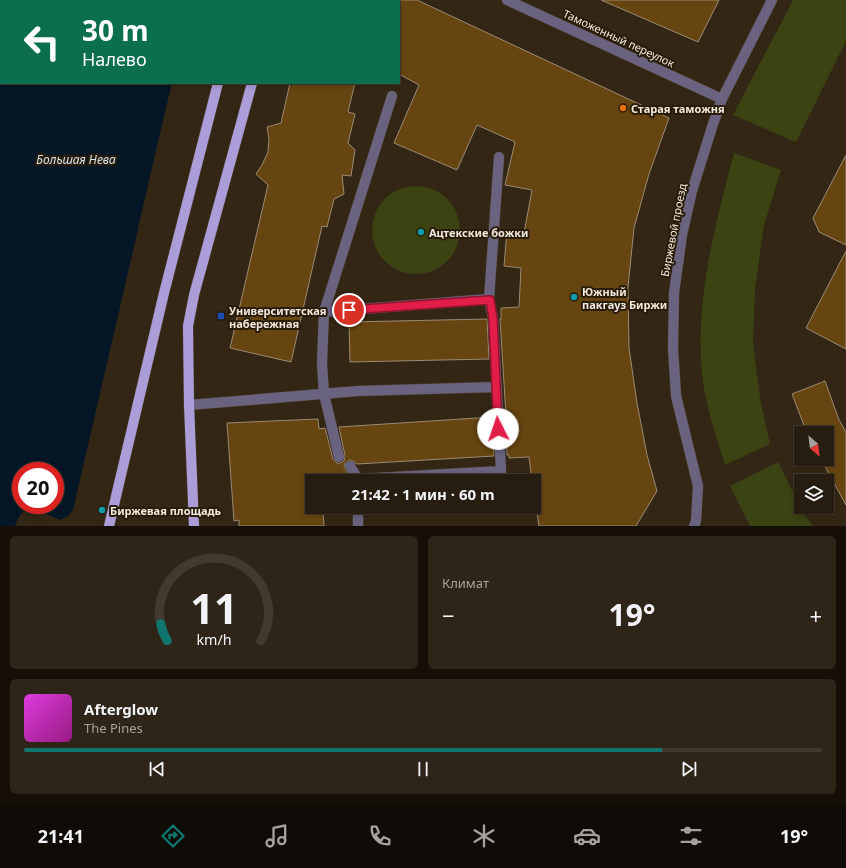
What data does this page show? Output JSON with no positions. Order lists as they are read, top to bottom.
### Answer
{
  "streets": {
    "street": ["Таможенный переулок", "Биржевой проезд"]
  },
  "crossings": [
    ["Таможенный переулок", "Биржевой проезд"]
  ],
  "water": ["Большая Нева"],
  "places": {
    "other": [
      "Старая таможня",
      "Ацтекские божки",
      "Южный пакгауз Биржи",
      "Биржевая площадь"
    ],
    "transit": ["Университетская набережная"]
  },
  "north": "bottom right",
  "page": {
    "turn": ["30 m", "Налево"],
    "limit": "20",
    "trip": "21:42 · 1 мин · 60 m",
    "tile": "Климат",
    "heat": ["−", "19°", "+"],
    "song": ["Afterglow", "The Pines"],
    "tabs": ["21:41", "19°"],
    "gauge": ["11", "km/h"]
  }
}
